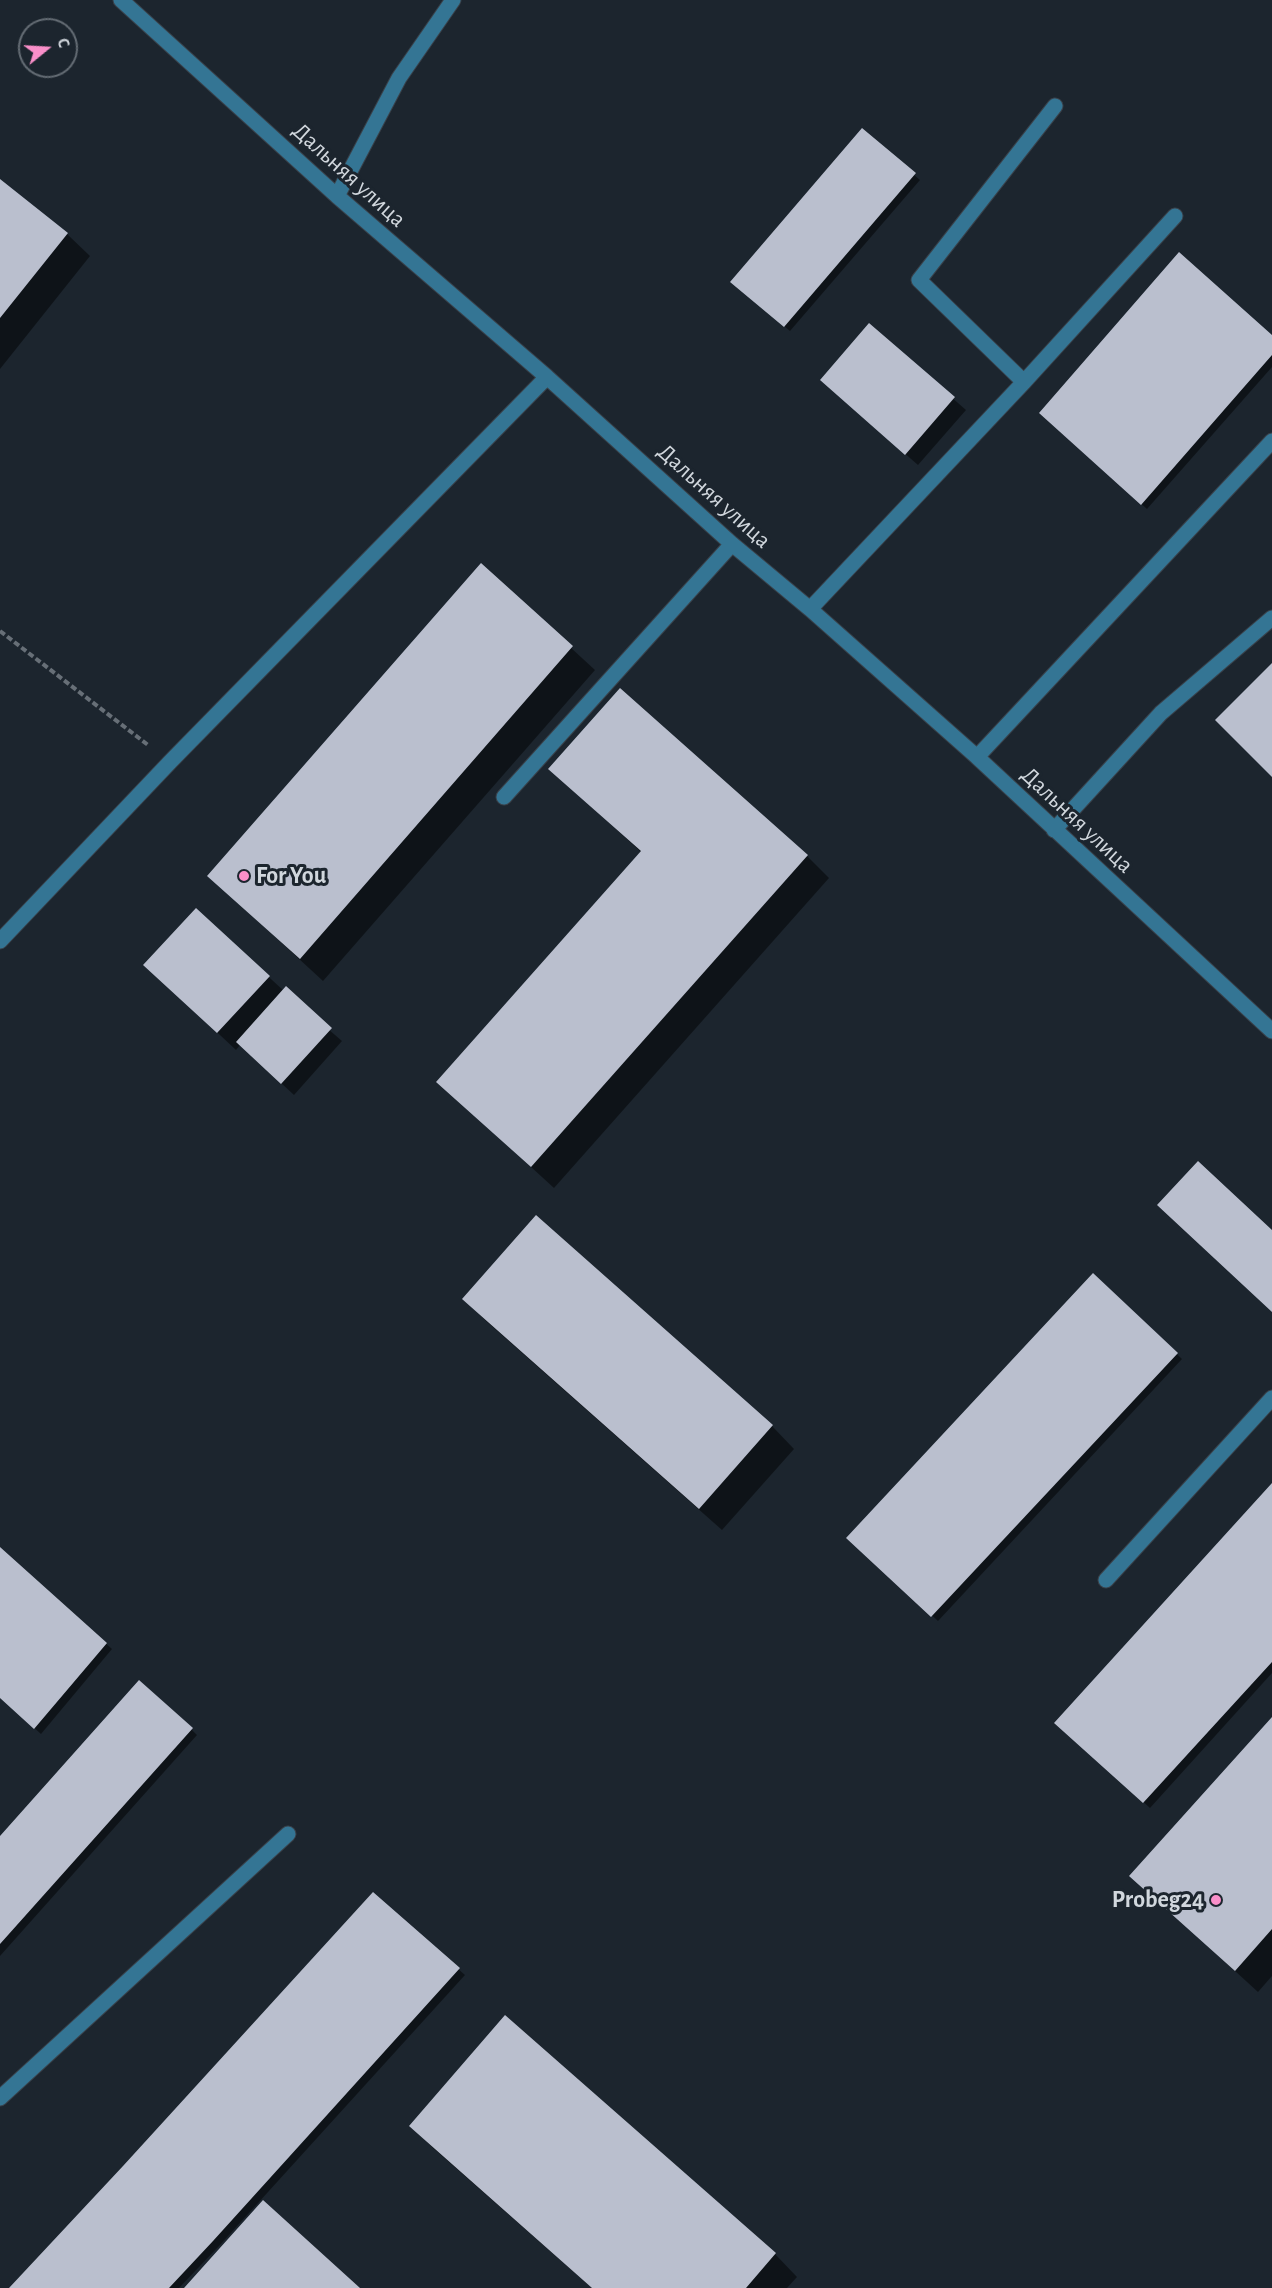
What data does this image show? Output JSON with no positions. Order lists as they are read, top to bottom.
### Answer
{
  "streets": {
    "street": ["Дальняя улица"]
  },
  "places": ["For You", "Probeg24"],
  "north": "right"
}
